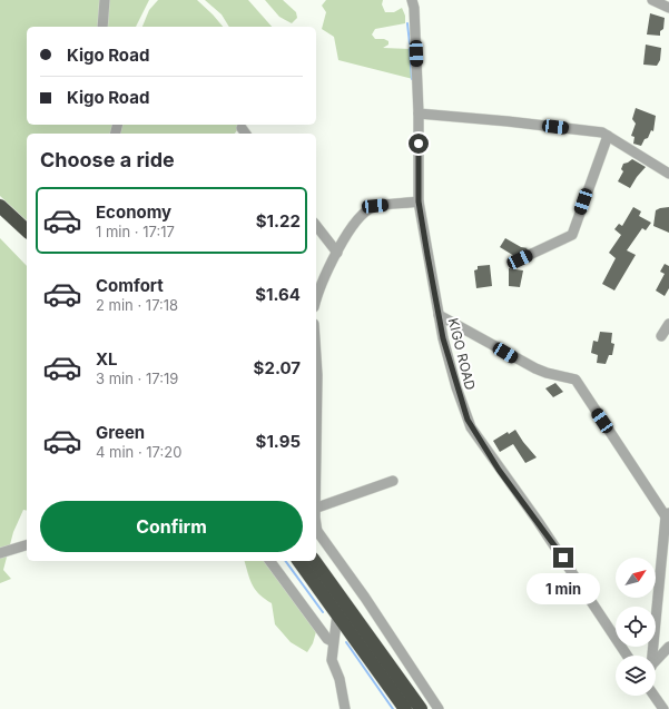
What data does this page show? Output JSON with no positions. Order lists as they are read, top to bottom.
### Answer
{
  "streets": {
    "street": ["KIGO ROAD"]
  },
  "north": "top right",
  "page": {
    "banner": ["Kigo Road", "Kigo Road"],
    "heading": "Choose a ride",
    "list": [
      {
        "name": "Economy",
        "note": "1 min · 17:17",
        "value": "$1.22"
      },
      {
        "name": "Comfort",
        "note": "2 min · 17:18",
        "value": "$1.64"
      },
      {
        "name": "XL",
        "note": "3 min · 17:19",
        "value": "$2.07"
      },
      {
        "name": "Green",
        "note": "4 min · 17:20",
        "value": "$1.95"
      }
    ],
    "buttons": "Confirm",
    "bubble": "1 min"
  }
}
